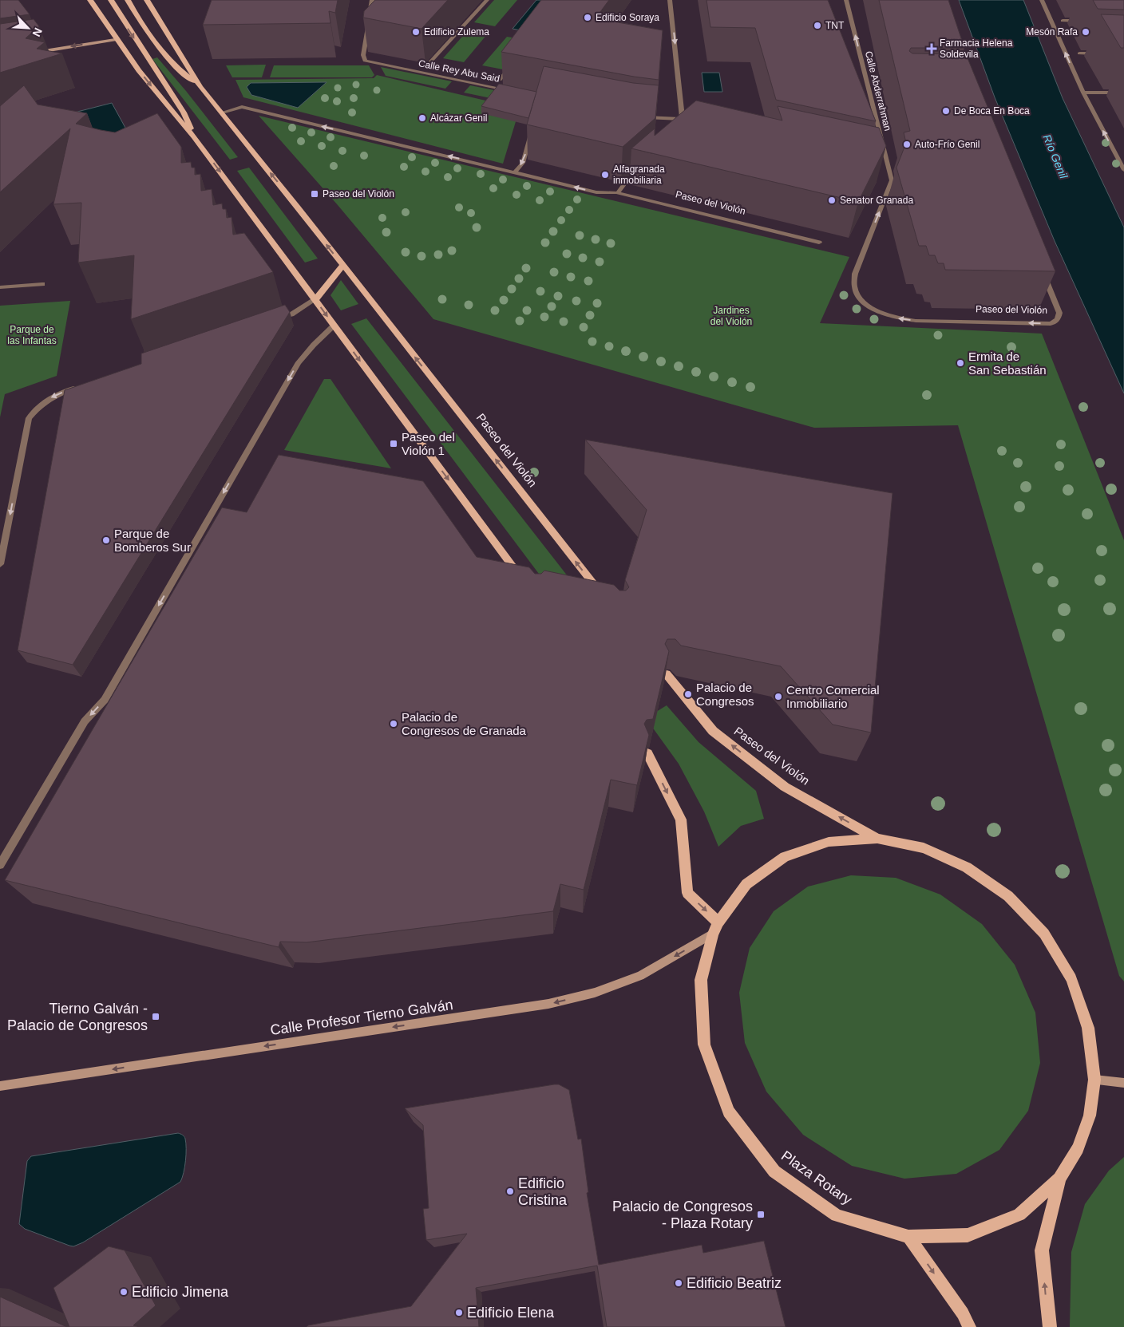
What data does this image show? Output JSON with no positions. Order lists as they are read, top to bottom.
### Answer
{
  "streets": {
    "main road": ["Paseo del Violón", "Calle Profesor Tierno Galván", "Plaza Rotary"],
    "street": ["Calle Rey Abu Said", "Calle Abderrahman"]
  },
  "crossings": [
    ["Calle Abderrahman", "Paseo del Violón"],
    ["Paseo del Violón", "Plaza Rotary"],
    ["Calle Profesor Tierno Galván", "Plaza Rotary"]
  ],
  "one_way": ["Calle Abderrahman", "Calle Profesor Tierno Galván"],
  "water": ["Río Genil"],
  "parks": ["Jardines del Violón", "Parque de las Infantas"],
  "places": {
    "other": [
      "Edificio Soraya",
      "TNT",
      "Edificio Zulema",
      "Mesón Rafa",
      "De Boca En Boca",
      "Alcázar Genil",
      "Auto-Frío Genil",
      "Alfagranada inmobiliaria",
      "Senator Granada",
      "Ermita de San Sebastián",
      "Parque de Bomberos Sur",
      "Palacio de Congresos",
      "Centro Comercial Inmobiliario",
      "Palacio de Congresos de Granada",
      "Edificio Cristina",
      "Edificio Beatriz",
      "Edificio Jimena",
      "Edificio Elena"
    ],
    "health": ["Farmacia Helena Soldevila"],
    "transit": [
      "Paseo del Violón",
      "Paseo del Violón 1",
      "Tierno Galván - Palacio de Congresos",
      "Palacio de Congresos - Plaza Rotary"
    ]
  },
  "north": "bottom right"
}
